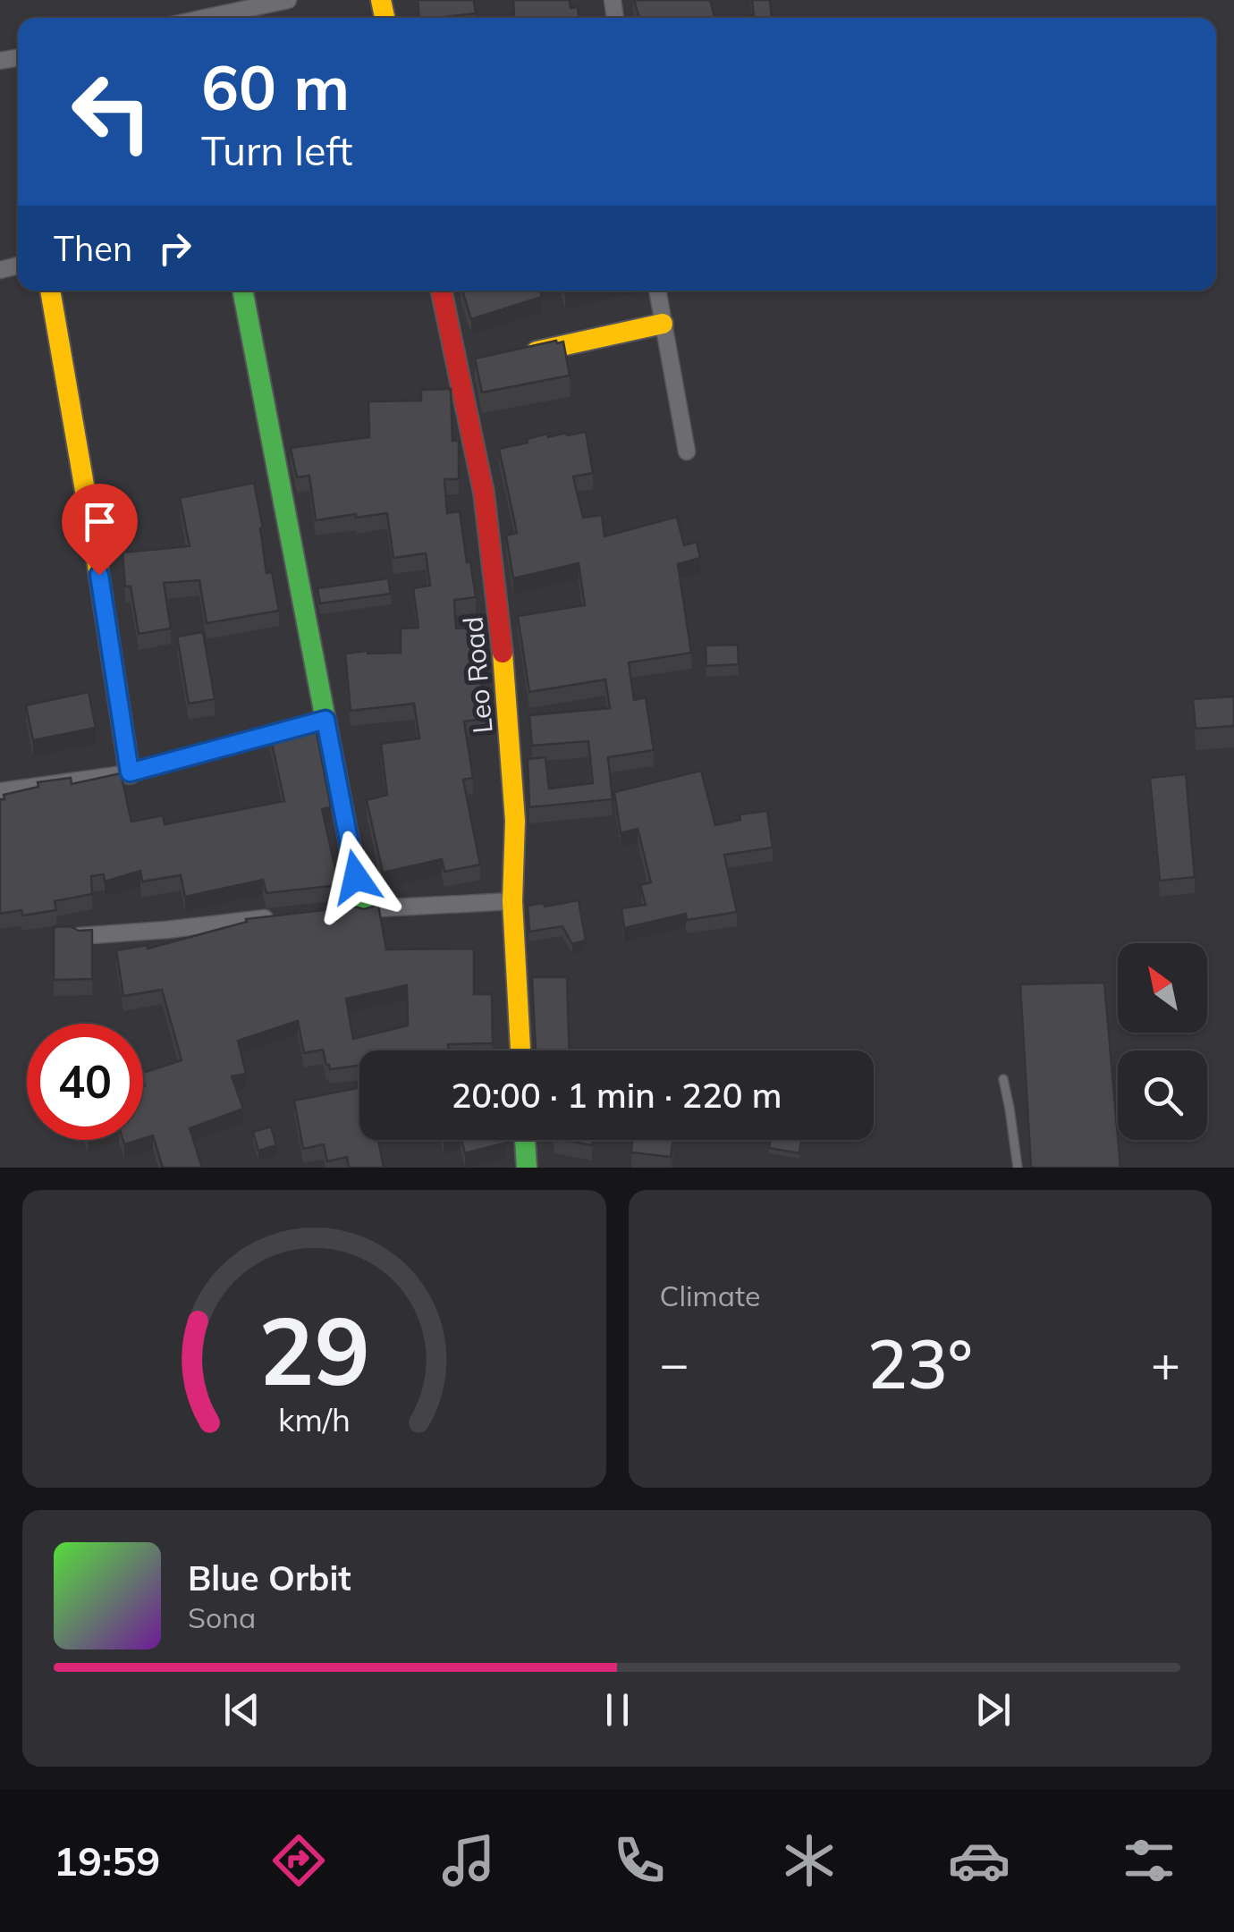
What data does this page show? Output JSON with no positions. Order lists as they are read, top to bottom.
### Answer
{
  "streets": {
    "street": ["Leo Road"]
  },
  "north": "top left",
  "page": {
    "turn": ["60 m", "Turn left"],
    "then": "Then",
    "limit": "40",
    "trip": "20:00 · 1 min · 220 m",
    "tile": "Climate",
    "heat": ["−", "23°", "+"],
    "song": ["Blue Orbit", "Sona"],
    "tabs": "19:59",
    "gauge": ["29", "km/h"]
  }
}
